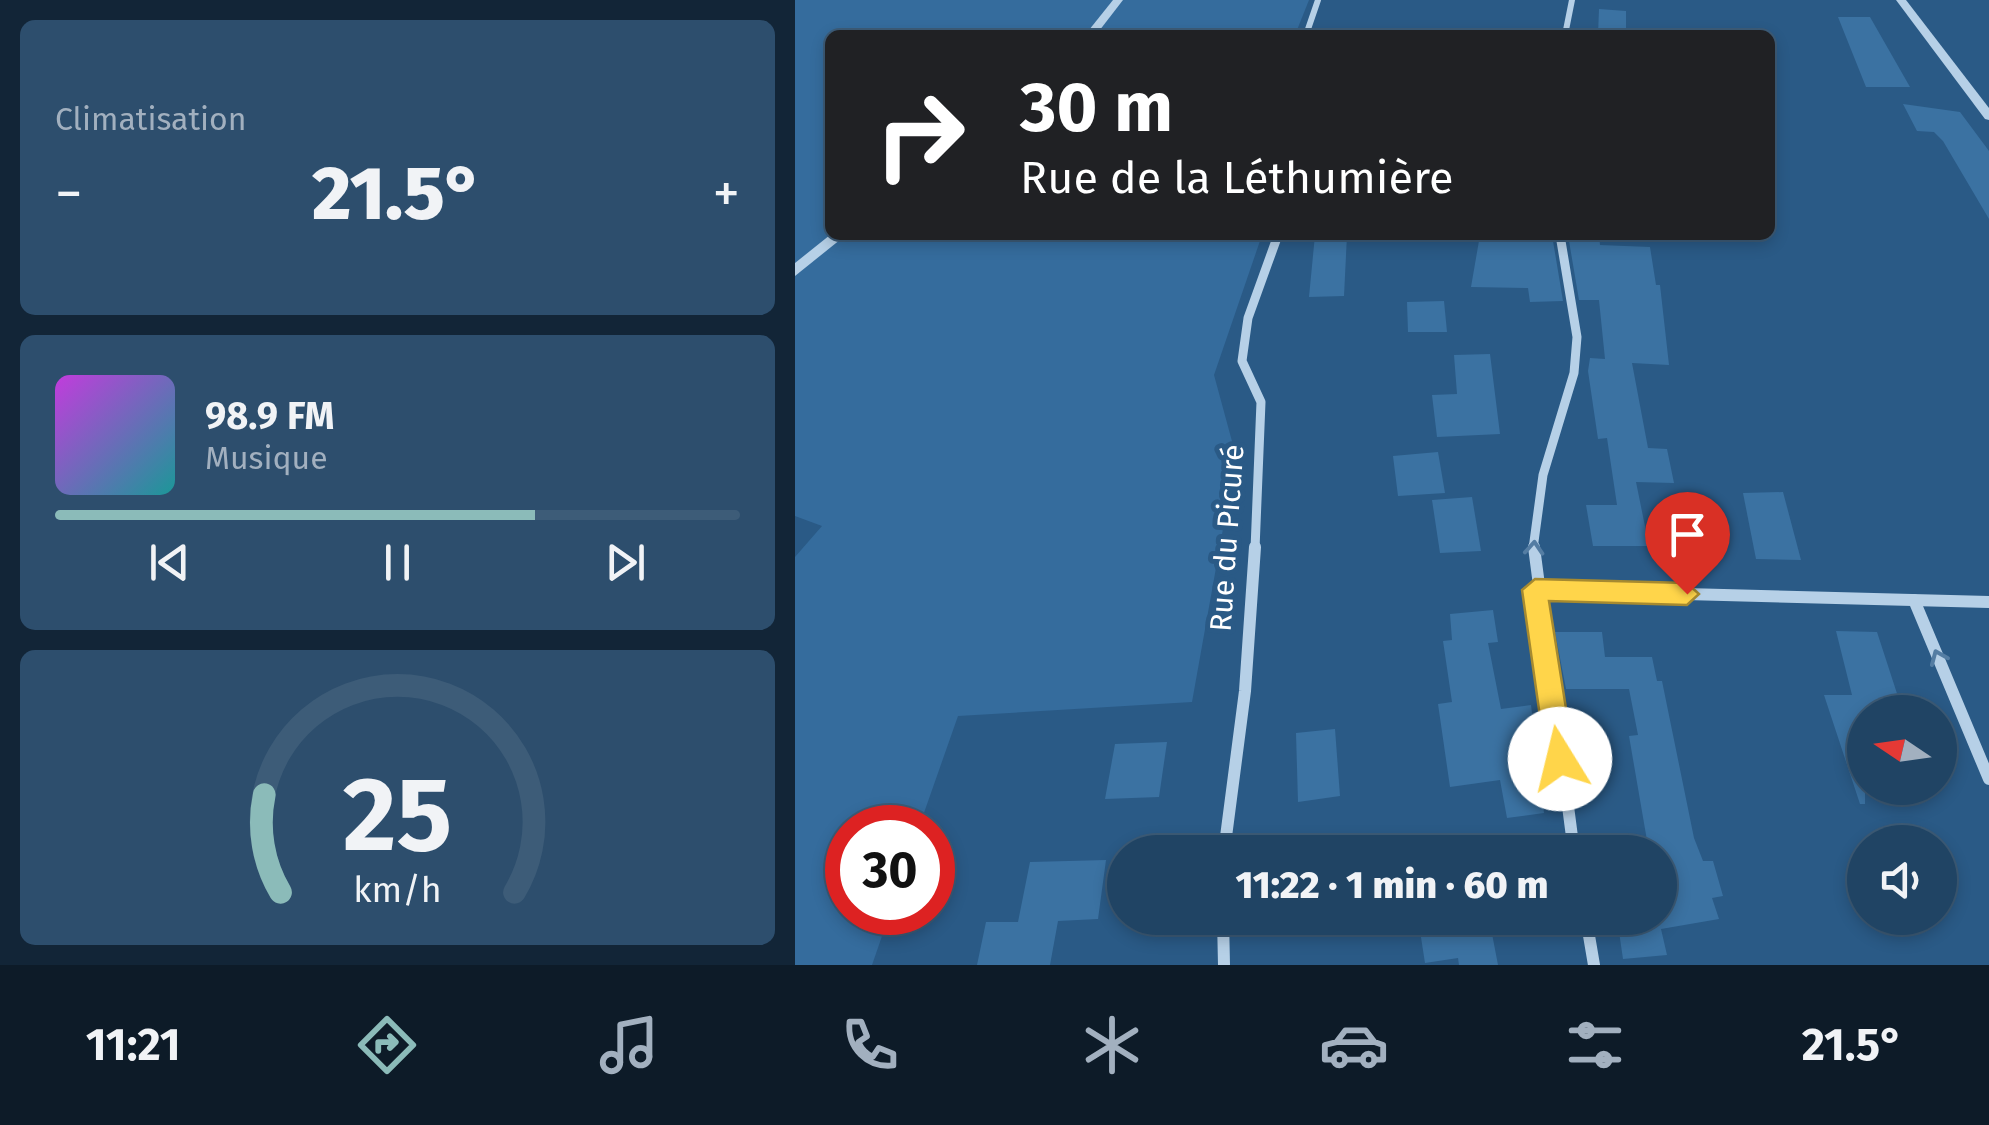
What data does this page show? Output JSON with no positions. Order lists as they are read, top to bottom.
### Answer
{
  "streets": {
    "street": ["Rue du Picuré"]
  },
  "north": "left",
  "page": {
    "tile": "Climatisation",
    "turn": ["30 m", "Rue de la Léthumière"],
    "heat": ["−", "21.5°", "+"],
    "song": ["98.9 FM", "Musique"],
    "limit": "30",
    "trip": "11:22 · 1 min · 60 m",
    "tabs": ["11:21", "21.5°"],
    "gauge": ["25", "km/h"]
  }
}
